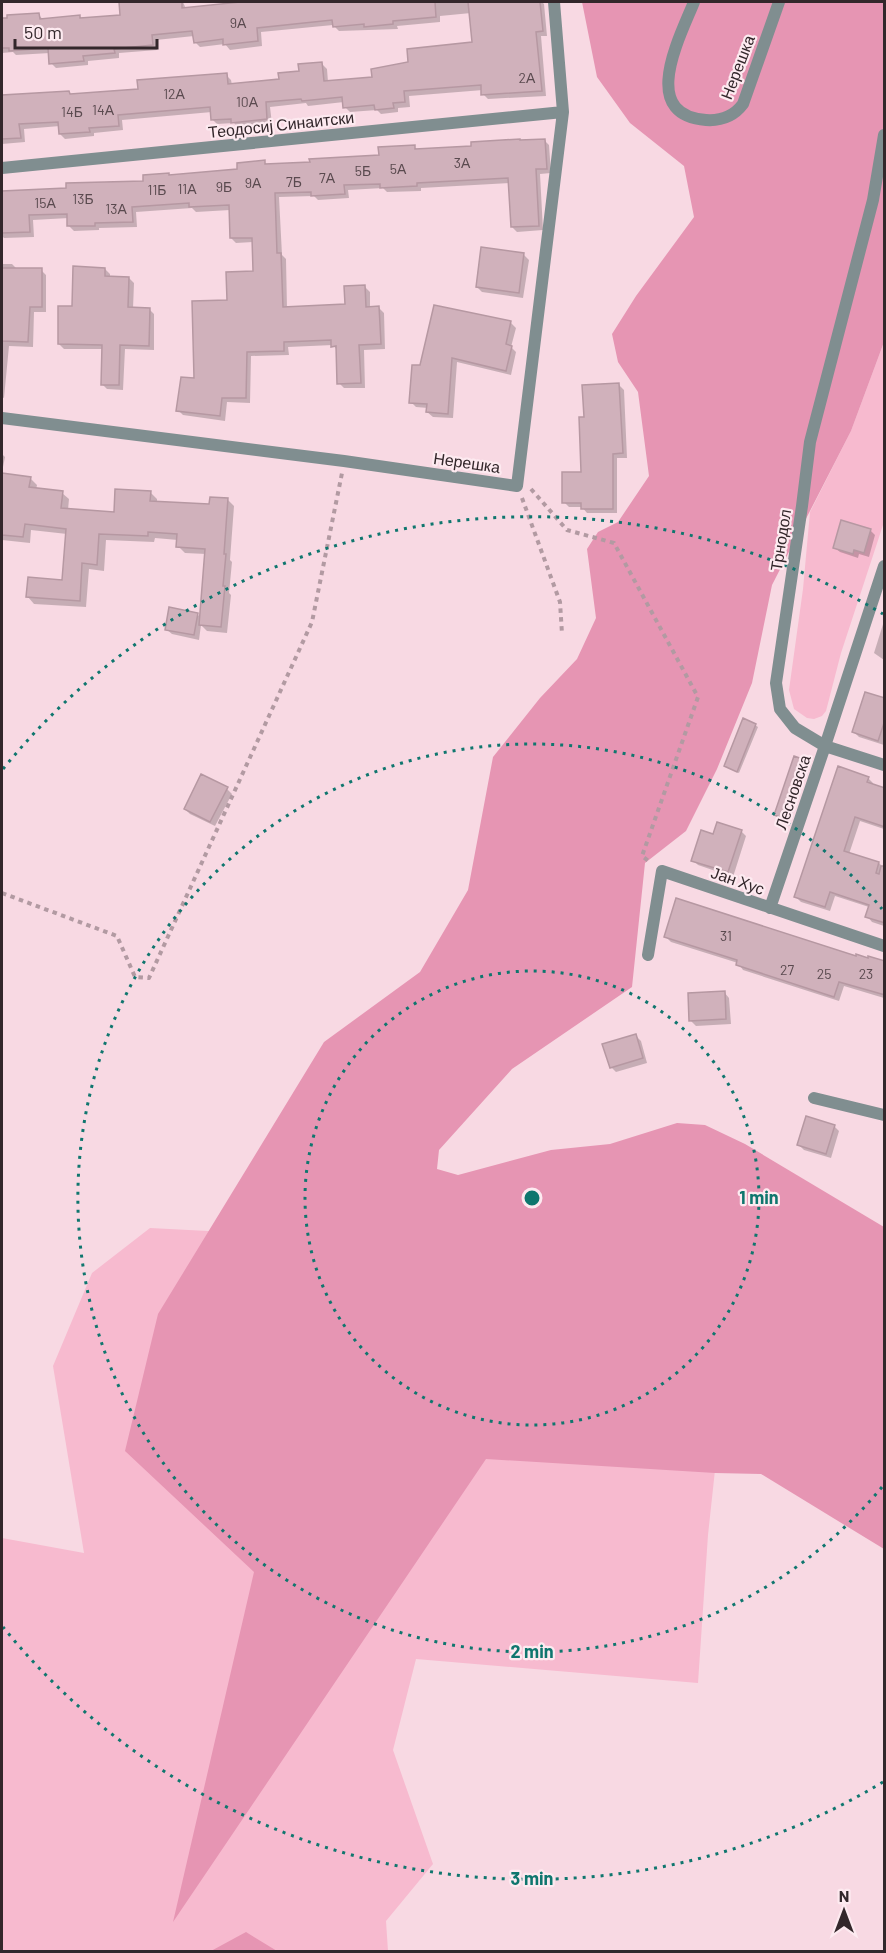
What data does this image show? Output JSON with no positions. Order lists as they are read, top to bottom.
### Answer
{
  "streets": {
    "street": [
      "Нерешка",
      "Теодосиј Синаитски",
      "Трнодол",
      "Лесновска",
      "Јан Хус"
    ]
  },
  "crossings": [
    ["Нерешка", "Теодосиј Синаитски"],
    ["Трнодол", "Лесновска"],
    ["Лесновска", "Јан Хус"]
  ],
  "house_numbers": [
    "9А",
    "2А",
    "12А",
    "10А",
    "14А",
    "14Б",
    "3А",
    "5А",
    "5Б",
    "7А",
    "7Б",
    "9А",
    "9Б",
    "11А",
    "11Б",
    "13Б",
    "15А",
    "13А",
    "31",
    "27",
    "25",
    "23"
  ],
  "scale_bar": "50 m",
  "north": "top",
  "rings": ["1 min", "2 min", "3 min"]
}
